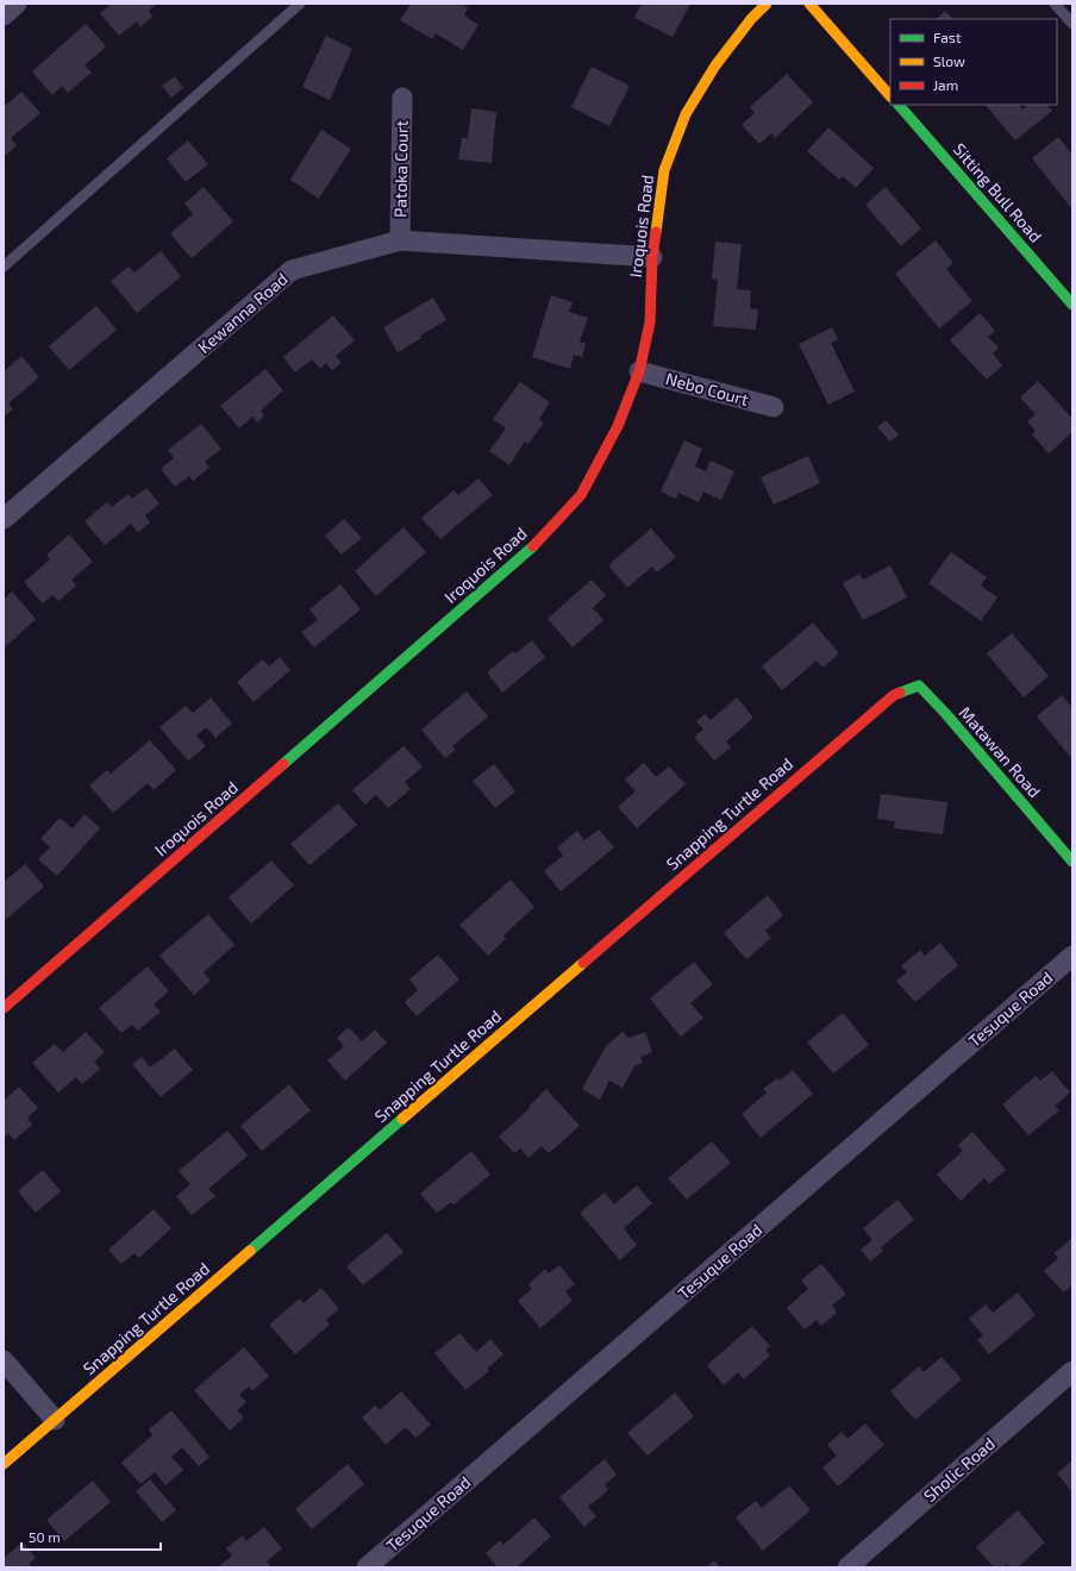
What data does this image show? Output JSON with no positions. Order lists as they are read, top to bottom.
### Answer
{
  "streets": {
    "street": [
      "Patoka Court",
      "Sitting Bull Road",
      "Iroquois Road",
      "Kewanna Road",
      "Nebo Court",
      "Matawan Road",
      "Snapping Turtle Road",
      "Tesuque Road",
      "Sholic Road"
    ]
  },
  "crossings": [
    ["Patoka Court", "Kewanna Road"],
    ["Iroquois Road", "Kewanna Road"],
    ["Iroquois Road", "Nebo Court"],
    ["Matawan Road", "Snapping Turtle Road"]
  ],
  "legend": ["Fast", "Slow", "Jam"],
  "scale_bar": "50 m"
}
